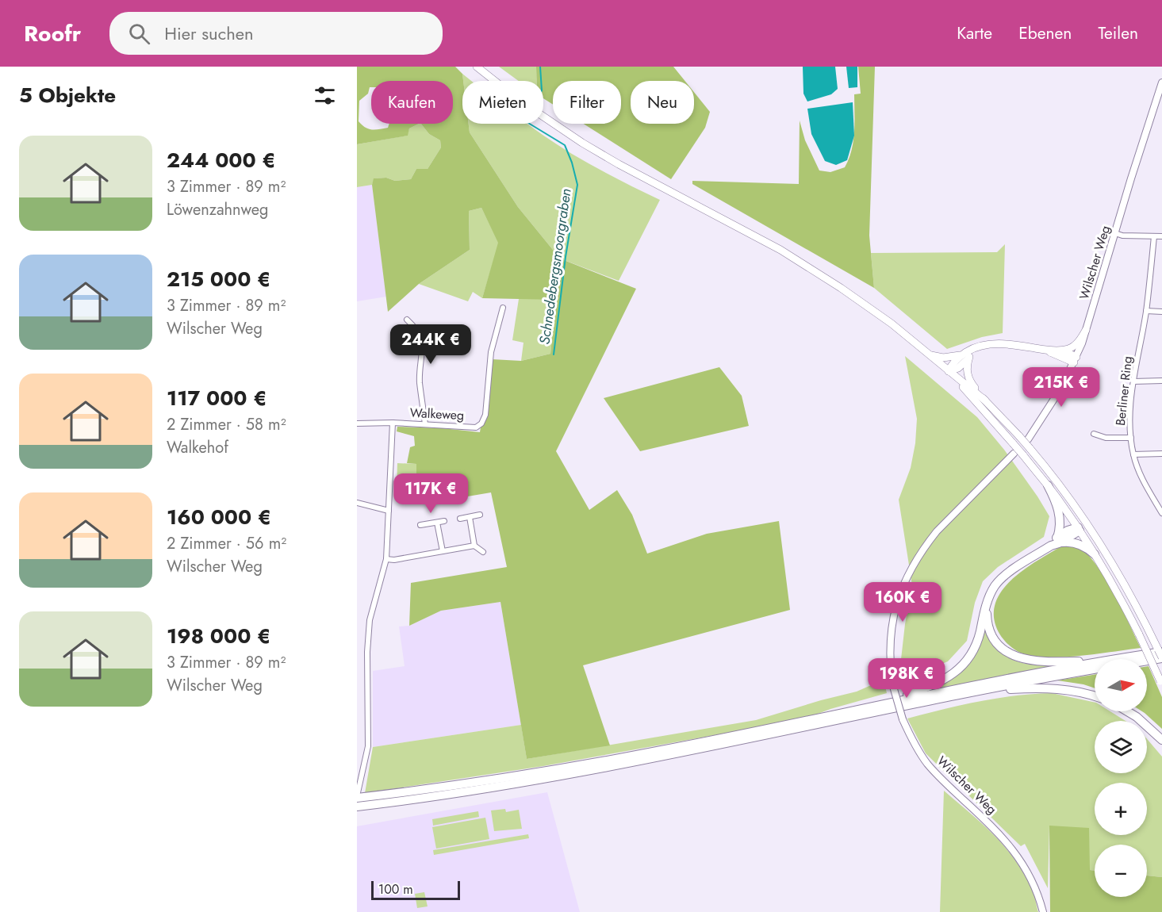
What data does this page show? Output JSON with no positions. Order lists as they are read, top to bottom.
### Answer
{
  "streets": {
    "street": ["Wilscher Weg", "Berliner Ring", "Walkeweg"]
  },
  "water": ["Schnedebergsmoorgraben"],
  "scale_bar": "100 m",
  "north": "right",
  "page": {
    "header": "Roofr",
    "search": "Hier suchen",
    "nav": ["Karte", "Ebenen", "Teilen"],
    "heading": "5 Objekte",
    "chip": [
      "Kaufen",
      "Mieten",
      "Filter",
      "Neu"
    ],
    "list": [
      {
        "name": "244 000 €",
        "note": "3 Zimmer · 89 m² · Löwenzahnweg"
      },
      {
        "name": "215 000 €",
        "note": "3 Zimmer · 89 m² · Wilscher Weg"
      },
      {
        "name": "117 000 €",
        "note": "2 Zimmer · 58 m² · Walkehof"
      },
      {
        "name": "160 000 €",
        "note": "2 Zimmer · 56 m² · Wilscher Weg"
      },
      {
        "name": "198 000 €",
        "note": "3 Zimmer · 89 m² · Wilscher Weg"
      }
    ],
    "price": [
      "244K €",
      "215K €",
      "117K €",
      "160K €",
      "198K €"
    ],
    "map_buttons": ["+", "−"],
    "scale": "100 m"
  }
}
